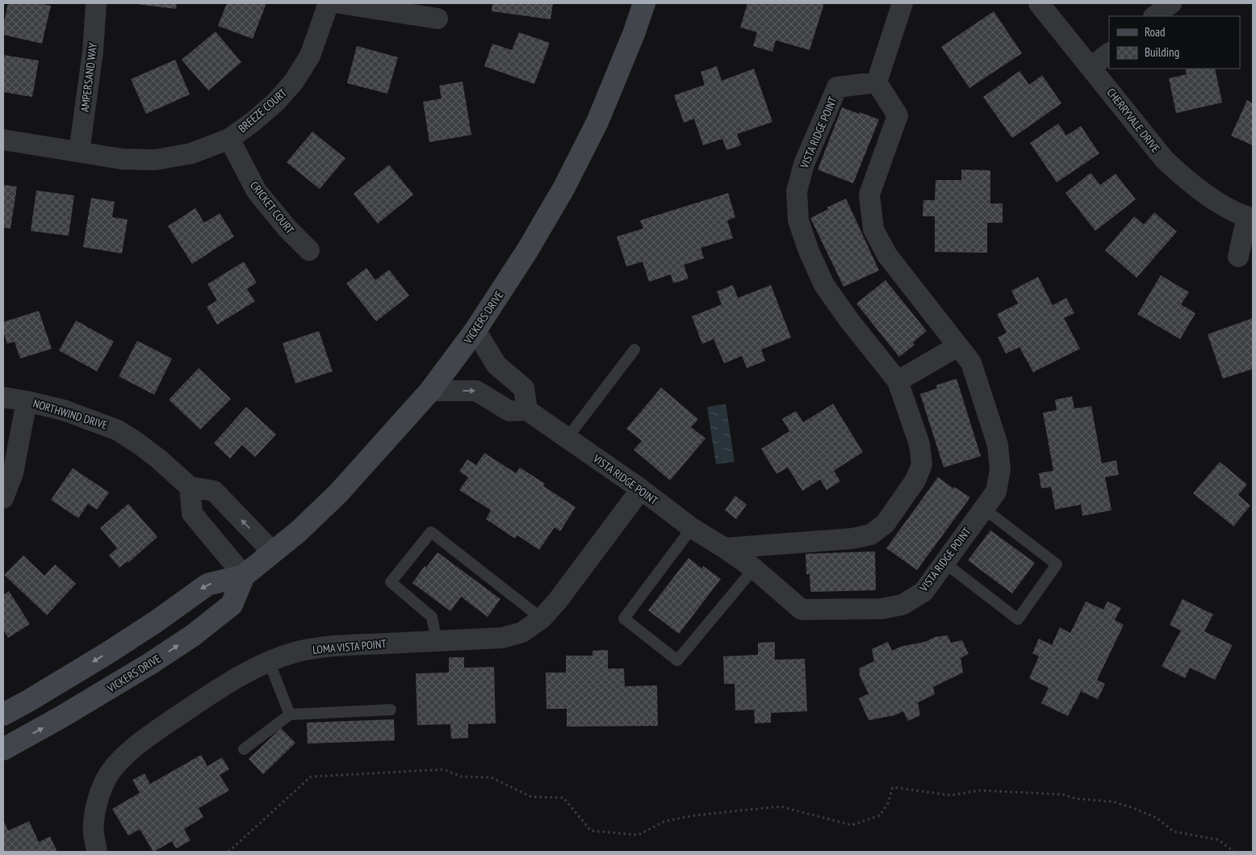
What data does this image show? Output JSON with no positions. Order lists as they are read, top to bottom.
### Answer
{
  "streets": {
    "main road": ["VICKERS DRIVE"],
    "street": [
      "AMPERSAND WAY",
      "BREEZE COURT",
      "CHERRYVALE DRIVE",
      "VISTA RIDGE POINT",
      "CRICKET COURT",
      "NORTHWIND DRIVE",
      "LOMA VISTA POINT"
    ]
  },
  "crossings": [
    ["AMPERSAND WAY", "BREEZE COURT"],
    ["BREEZE COURT", "CRICKET COURT"],
    ["VISTA RIDGE POINT", "LOMA VISTA POINT"]
  ],
  "legend": ["Road", "Building"]
}
